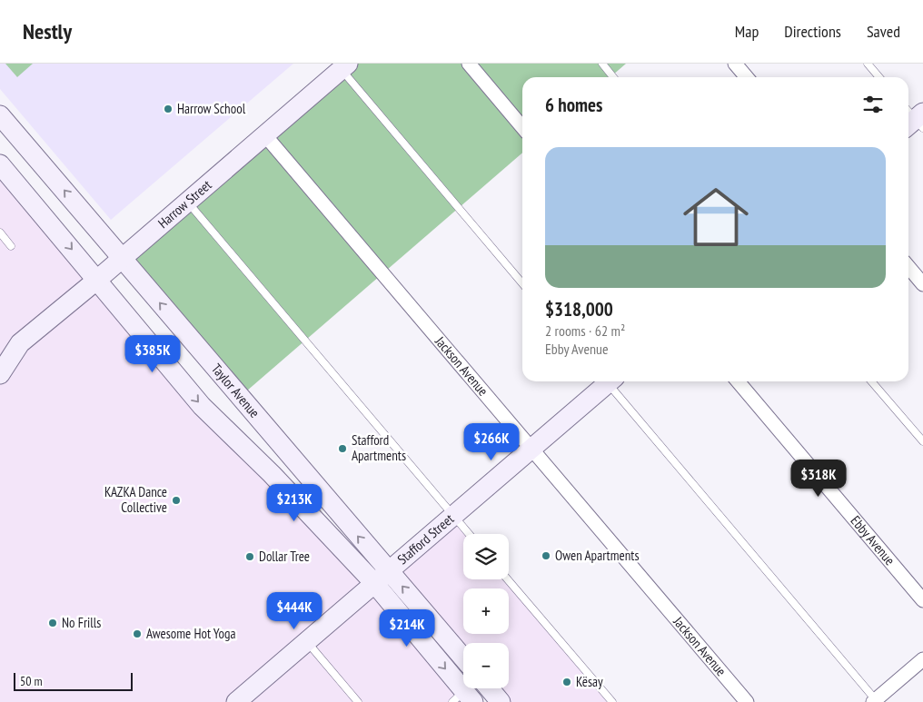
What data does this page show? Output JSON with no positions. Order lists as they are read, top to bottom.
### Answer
{
  "streets": {
    "main road": ["Harrow Street", "Taylor Avenue", "Stafford Street"],
    "street": ["Jackson Avenue", "Ebby Avenue"]
  },
  "crossings": [
    ["Harrow Street", "Jackson Avenue"],
    ["Harrow Street", "Taylor Avenue"],
    ["Jackson Avenue", "Stafford Street"],
    ["Taylor Avenue", "Stafford Street"]
  ],
  "places": [
    "Harrow School",
    "Stafford Apartments",
    "KAZKA Dance Collective",
    "Owen Apartments",
    "Dollar Tree",
    "No Frills",
    "Awesome Hot Yoga",
    "Kësay"
  ],
  "scale_bar": "50 m",
  "page": {
    "header": "Nestly",
    "nav": ["Map", "Directions", "Saved"],
    "heading": "6 homes",
    "list": [
      {
        "name": "$318,000",
        "note": "2 rooms · 62 m² · Ebby Avenue"
      }
    ],
    "price": [
      "$385K",
      "$266K",
      "$318K",
      "$213K",
      "$444K",
      "$214K"
    ],
    "map_buttons": ["+", "−"],
    "scale": "50 m"
  }
}
